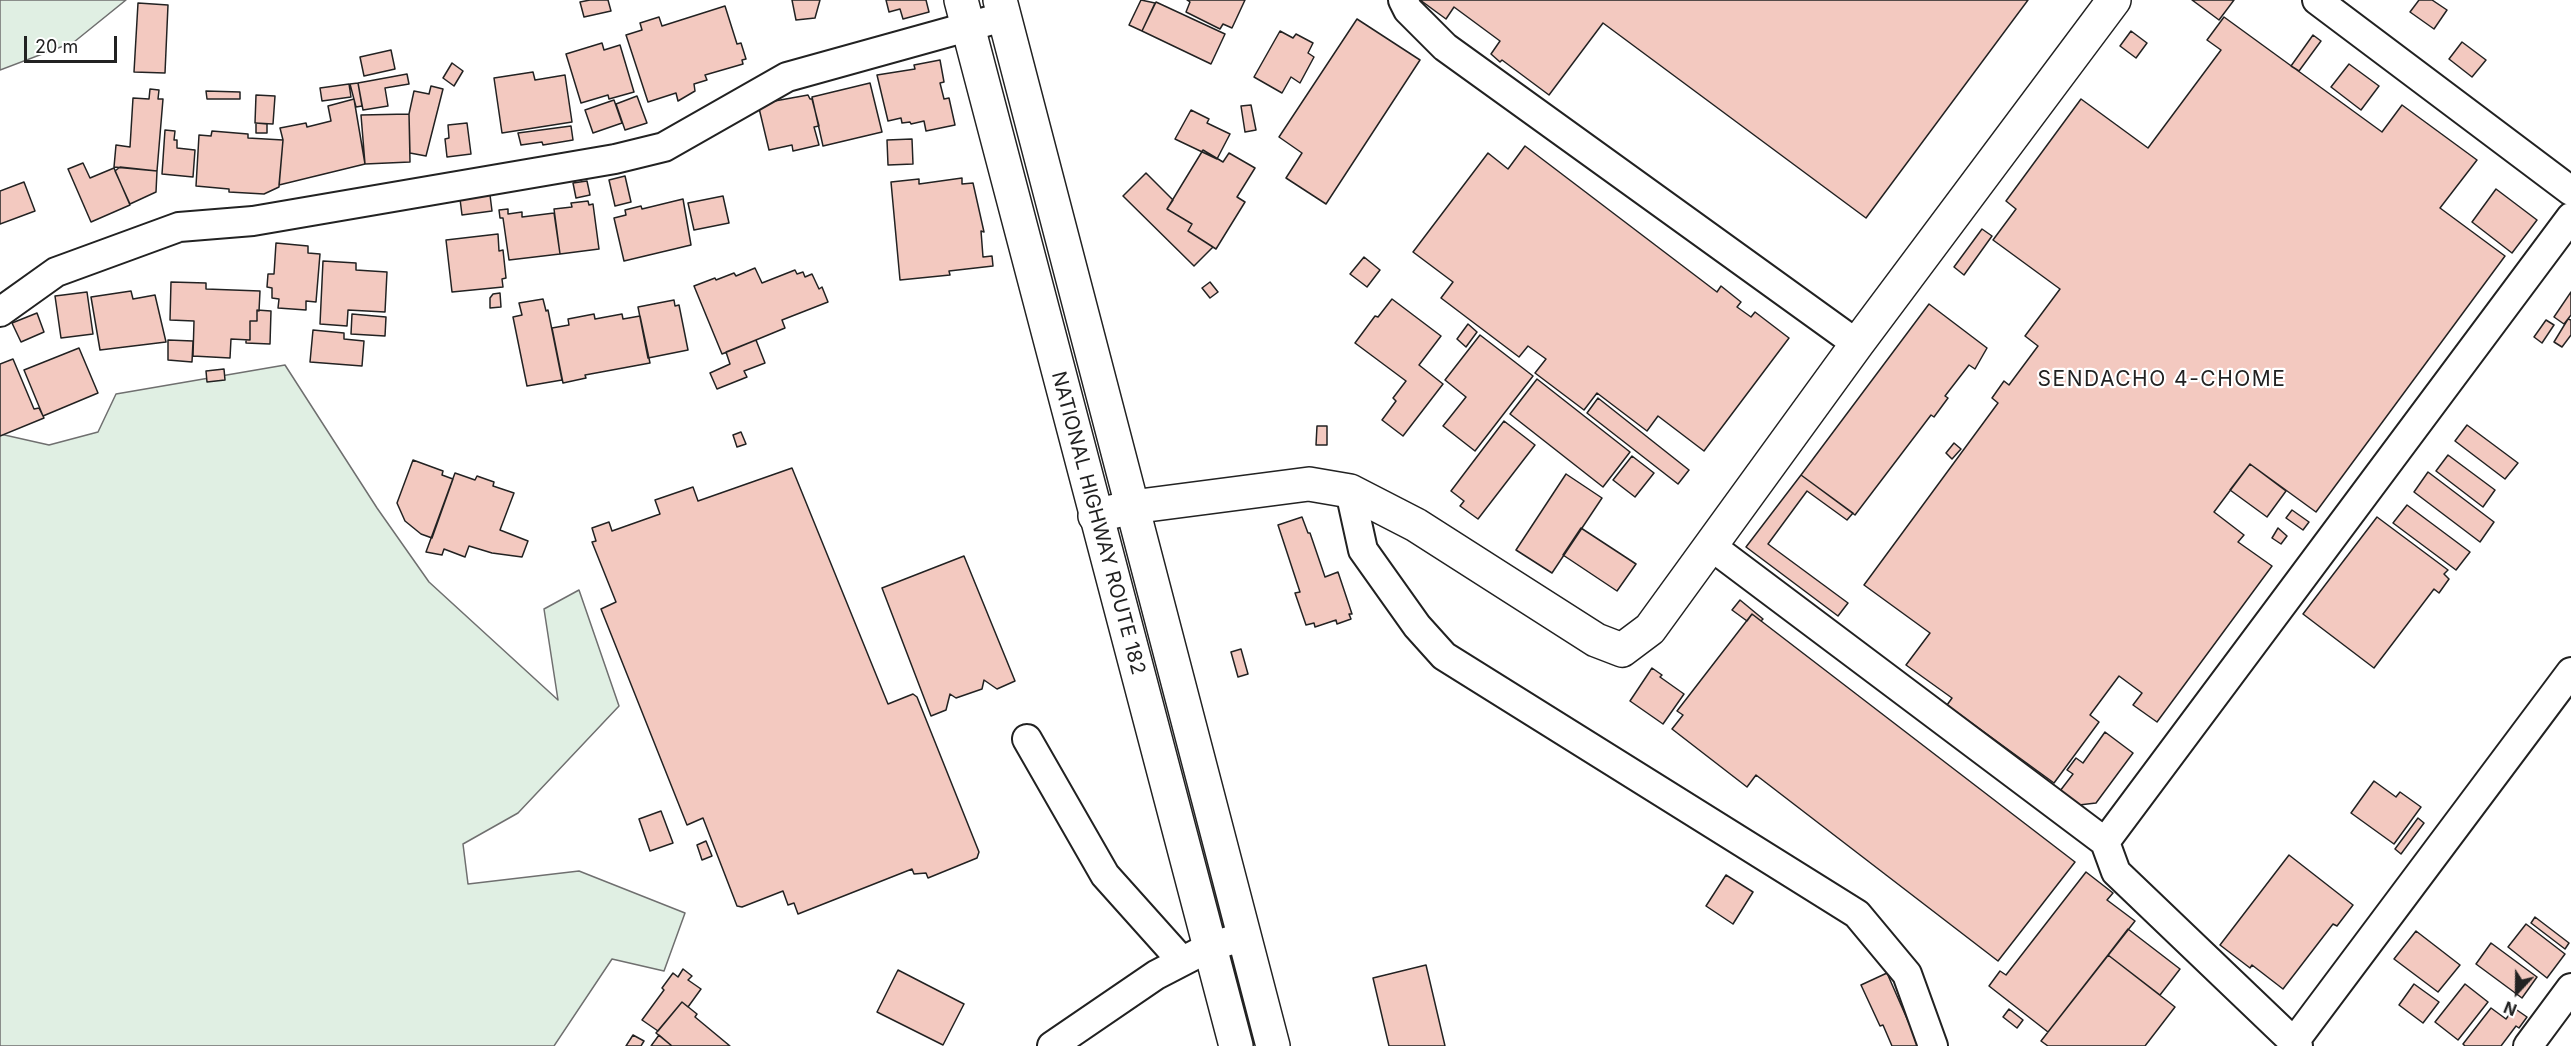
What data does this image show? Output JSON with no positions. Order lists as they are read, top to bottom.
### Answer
{
  "streets": {
    "main road": ["NATIONAL HIGHWAY ROUTE 182"]
  },
  "districts": ["SENDACHO 4-CHOME"],
  "scale_bar": "20 m",
  "north": "bottom"
}
